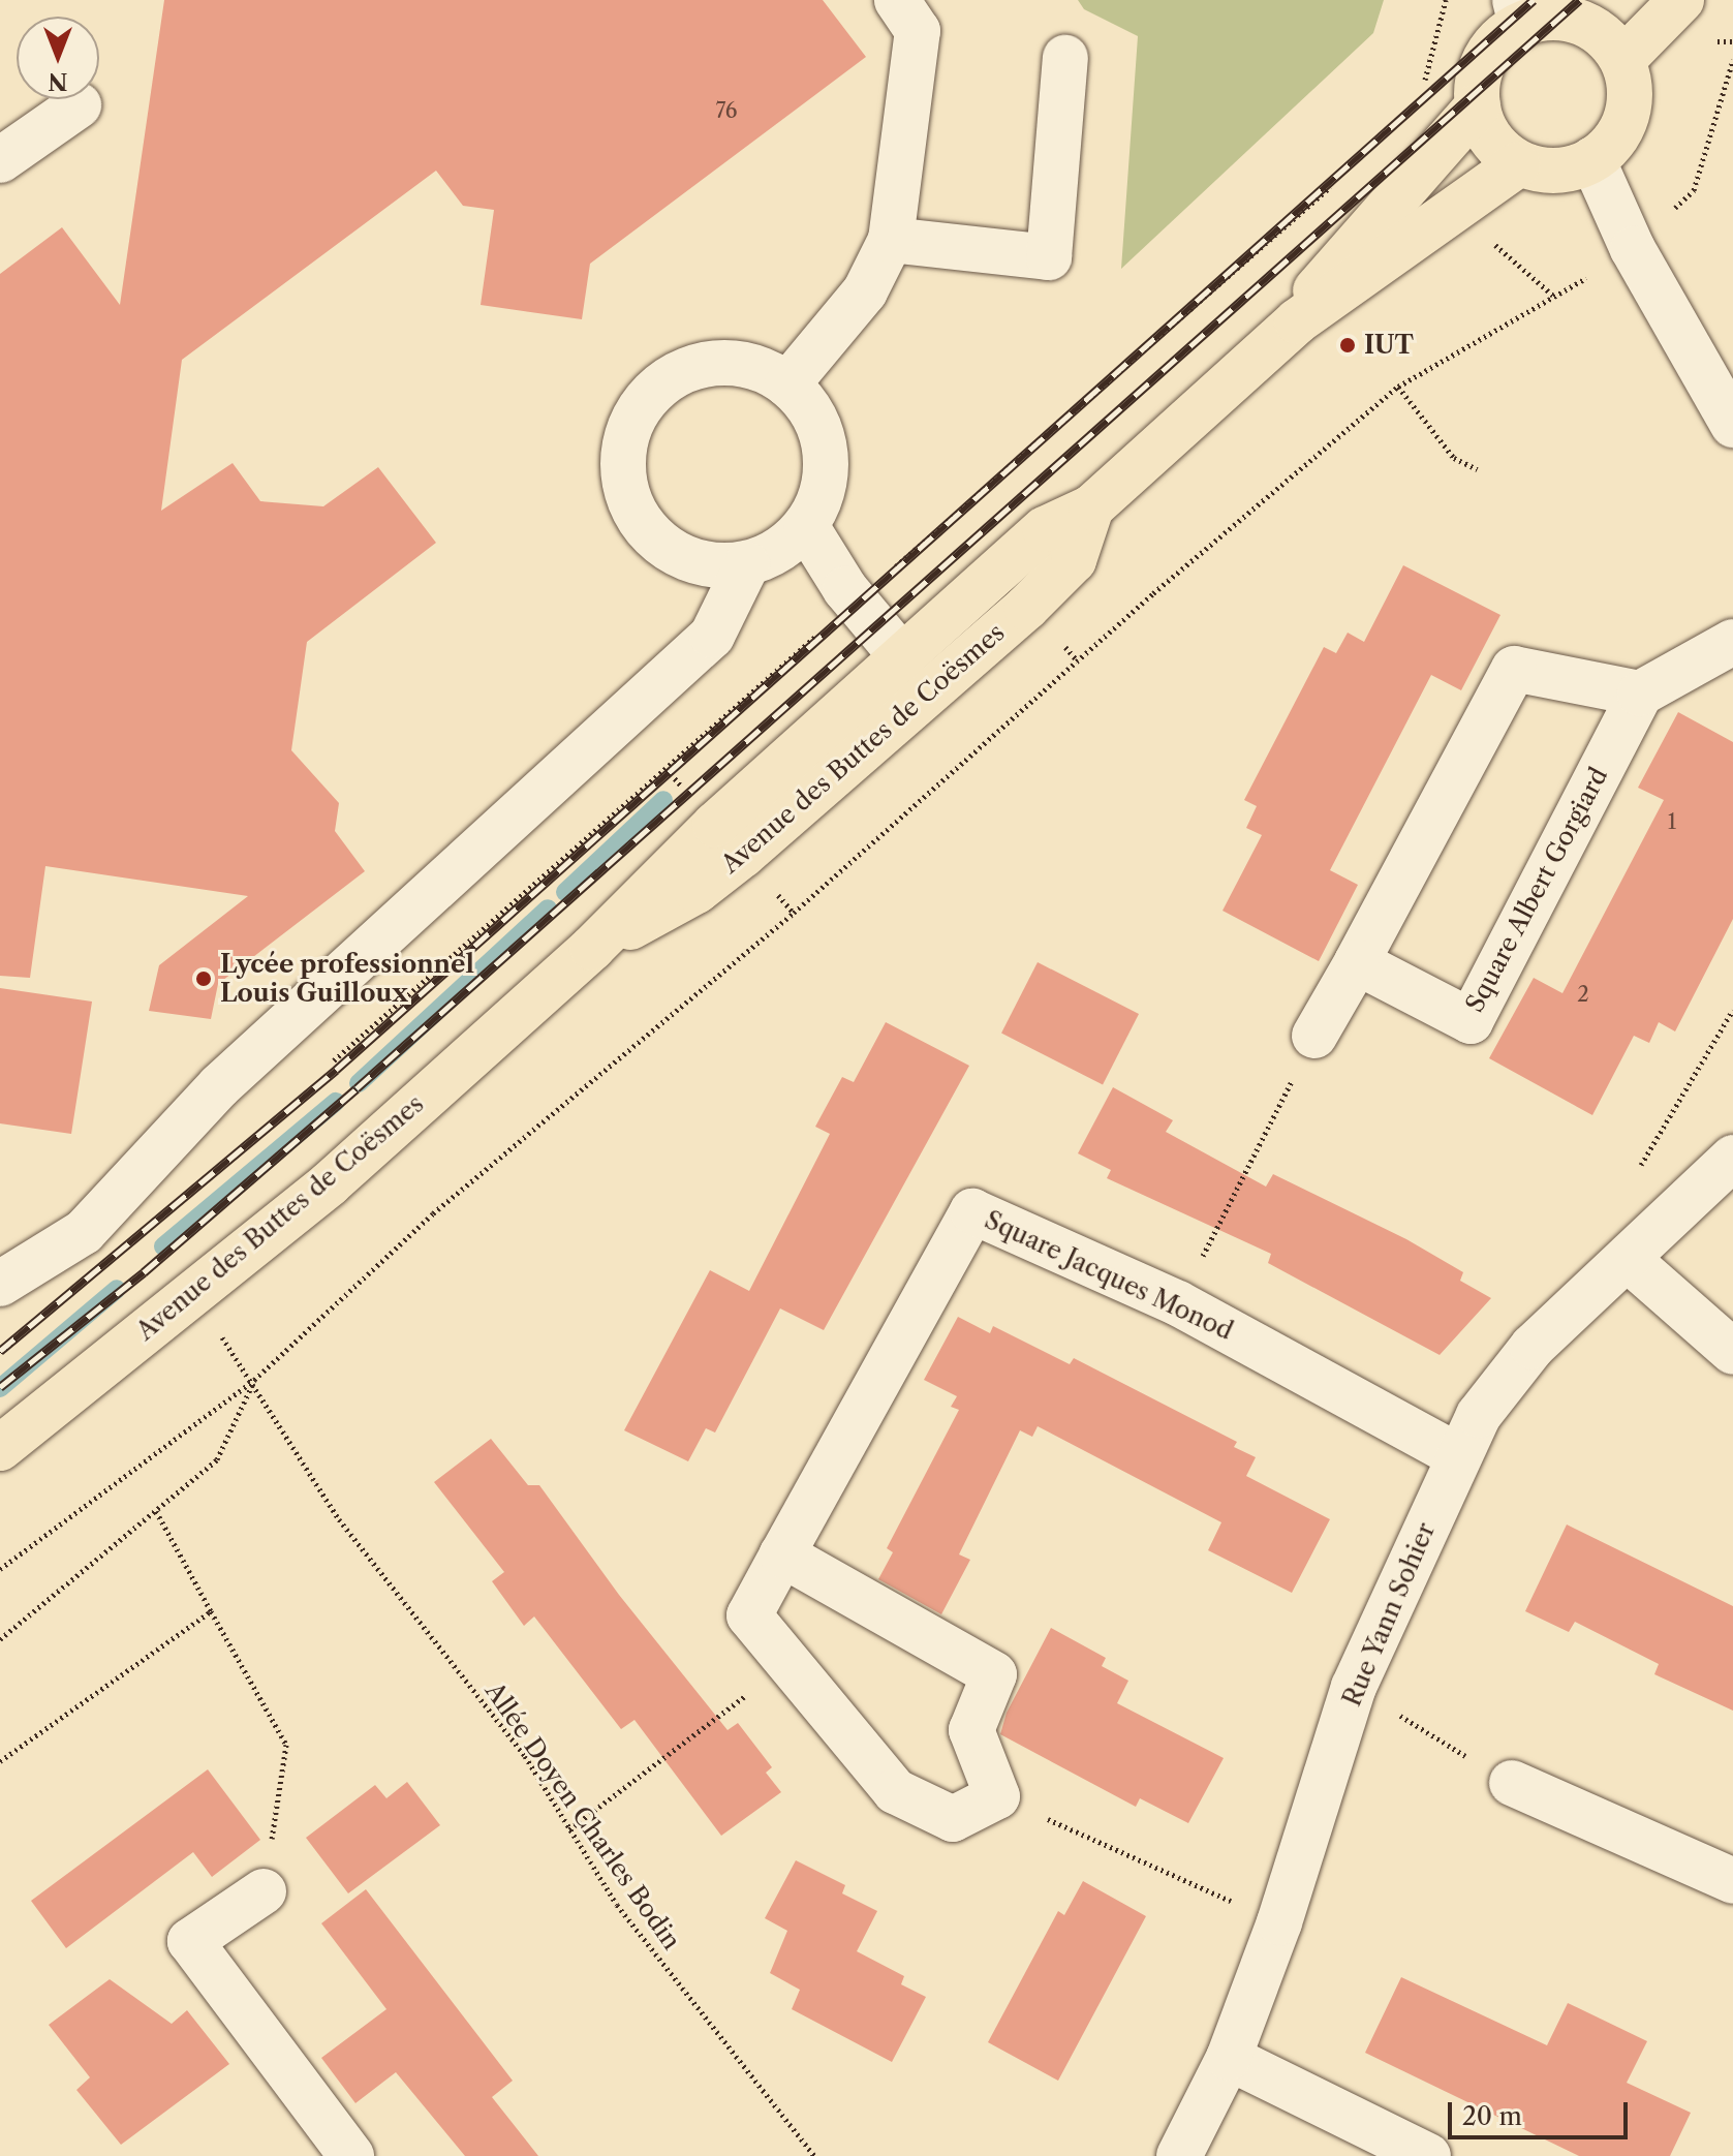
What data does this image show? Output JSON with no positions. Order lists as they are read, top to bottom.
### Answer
{
  "streets": {
    "main road": ["Avenue des Buttes de Coësmes"],
    "street": ["Square Albert Gorgiard", "Square Jacques Monod", "Rue Yann Sohier"],
    "path": ["Allée Doyen Charles Bodin"]
  },
  "crossings": [
    ["Square Jacques Monod", "Rue Yann Sohier"]
  ],
  "places": ["IUT", "Lycée professionnel Louis Guilloux"],
  "house_numbers": ["76", "1", "2"],
  "scale_bar": "20 m",
  "north": "bottom"
}
